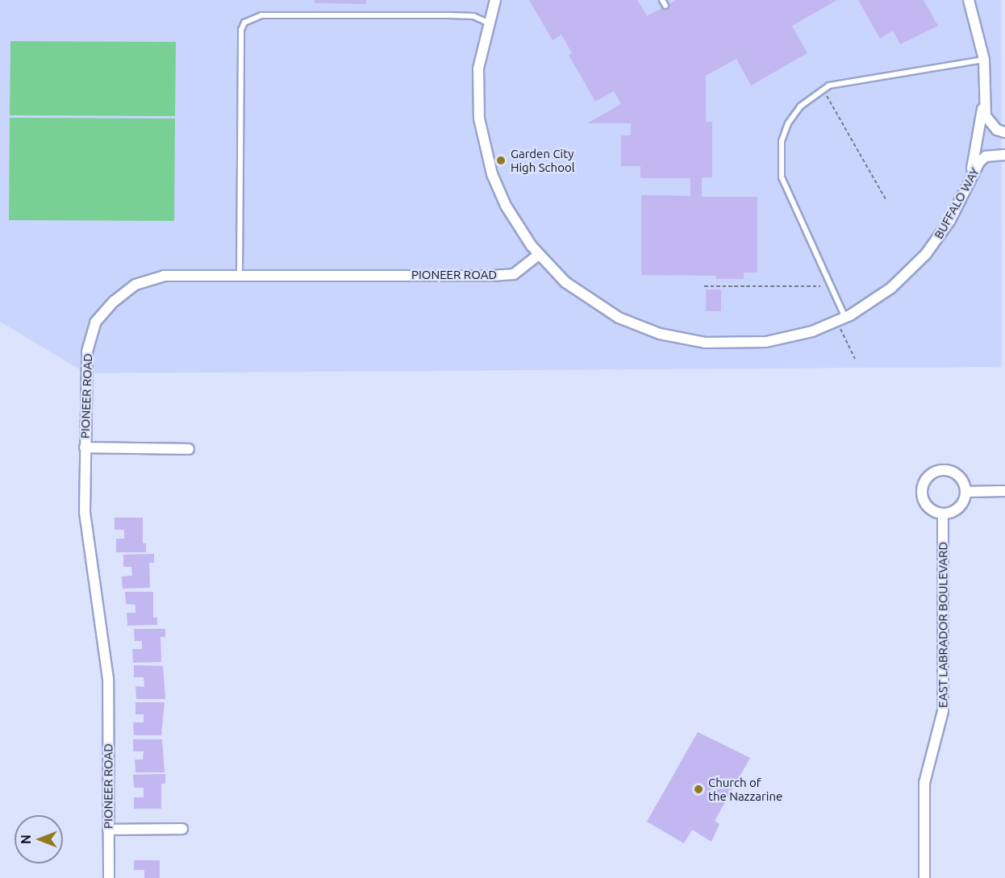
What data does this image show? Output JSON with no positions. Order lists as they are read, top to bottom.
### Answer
{
  "streets": {
    "street": ["BUFFALO WAY", "PIONEER ROAD", "EAST LABRADOR BOULEVARD"]
  },
  "crossings": [
    ["BUFFALO WAY", "PIONEER ROAD"]
  ],
  "places": ["Garden City High School", "Church of the Nazzarine"],
  "north": "left"
}
